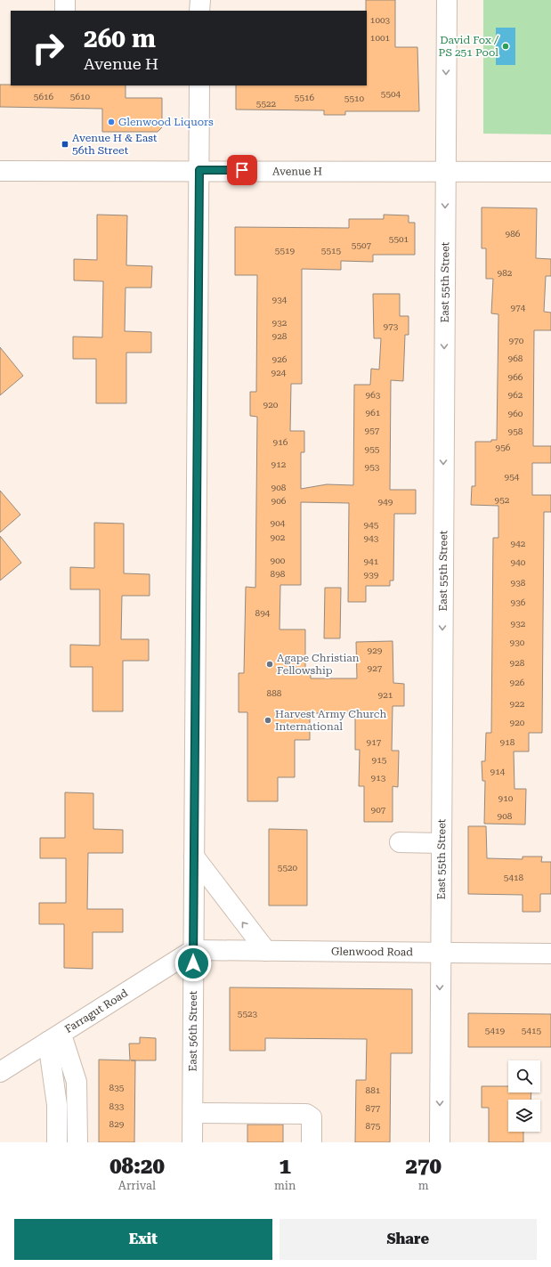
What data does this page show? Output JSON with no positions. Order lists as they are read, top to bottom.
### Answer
{
  "streets": {
    "street": [
      "Avenue H",
      "East 55th Street",
      "Glenwood Road",
      "Farragut Road",
      "East 56th Street"
    ]
  },
  "crossings": [
    ["Avenue H", "East 55th Street"],
    ["Avenue H", "East 56th Street"],
    ["East 55th Street", "Glenwood Road"],
    ["Glenwood Road", "Farragut Road"],
    ["Glenwood Road", "East 56th Street"],
    ["Farragut Road", "East 56th Street"]
  ],
  "one_way": ["East 55th Street"],
  "places": {
    "other": [
      "David Fox / PS 251 Pool",
      "Glenwood Liquors",
      "Agape Christian Fellowship",
      "Harvest Army Church International"
    ],
    "transit": ["Avenue H & East 56th Street"]
  },
  "house_numbers": [
    "1003",
    "1001",
    "5504",
    "5616",
    "5610",
    "5516",
    "5510",
    "5522",
    "986",
    "5501",
    "5507",
    "5519",
    "5515",
    "982",
    "934",
    "974",
    "932",
    "973",
    "928",
    "970",
    "968",
    "926",
    "924",
    "966",
    "963",
    "962",
    "920",
    "961",
    "960",
    "957",
    "958",
    "916",
    "956",
    "955",
    "912",
    "953",
    "954",
    "908",
    "952",
    "906",
    "949",
    "904",
    "945",
    "902",
    "943",
    "942",
    "900",
    "941",
    "940",
    "898",
    "939",
    "938",
    "936",
    "894",
    "932",
    "930",
    "929",
    "928",
    "927",
    "926",
    "888",
    "921",
    "922",
    "920",
    "917",
    "918",
    "915",
    "914",
    "913",
    "910",
    "907",
    "908",
    "5520",
    "5418",
    "5523",
    "5419",
    "5415",
    "835",
    "881",
    "833",
    "877",
    "829",
    "875"
  ],
  "page": {
    "turn": ["260 m", "Avenue H"],
    "eta": [
      "08:20",
      "Arrival",
      "1",
      "min",
      "270",
      "m"
    ],
    "buttons": ["Exit", "Share"]
  }
}
